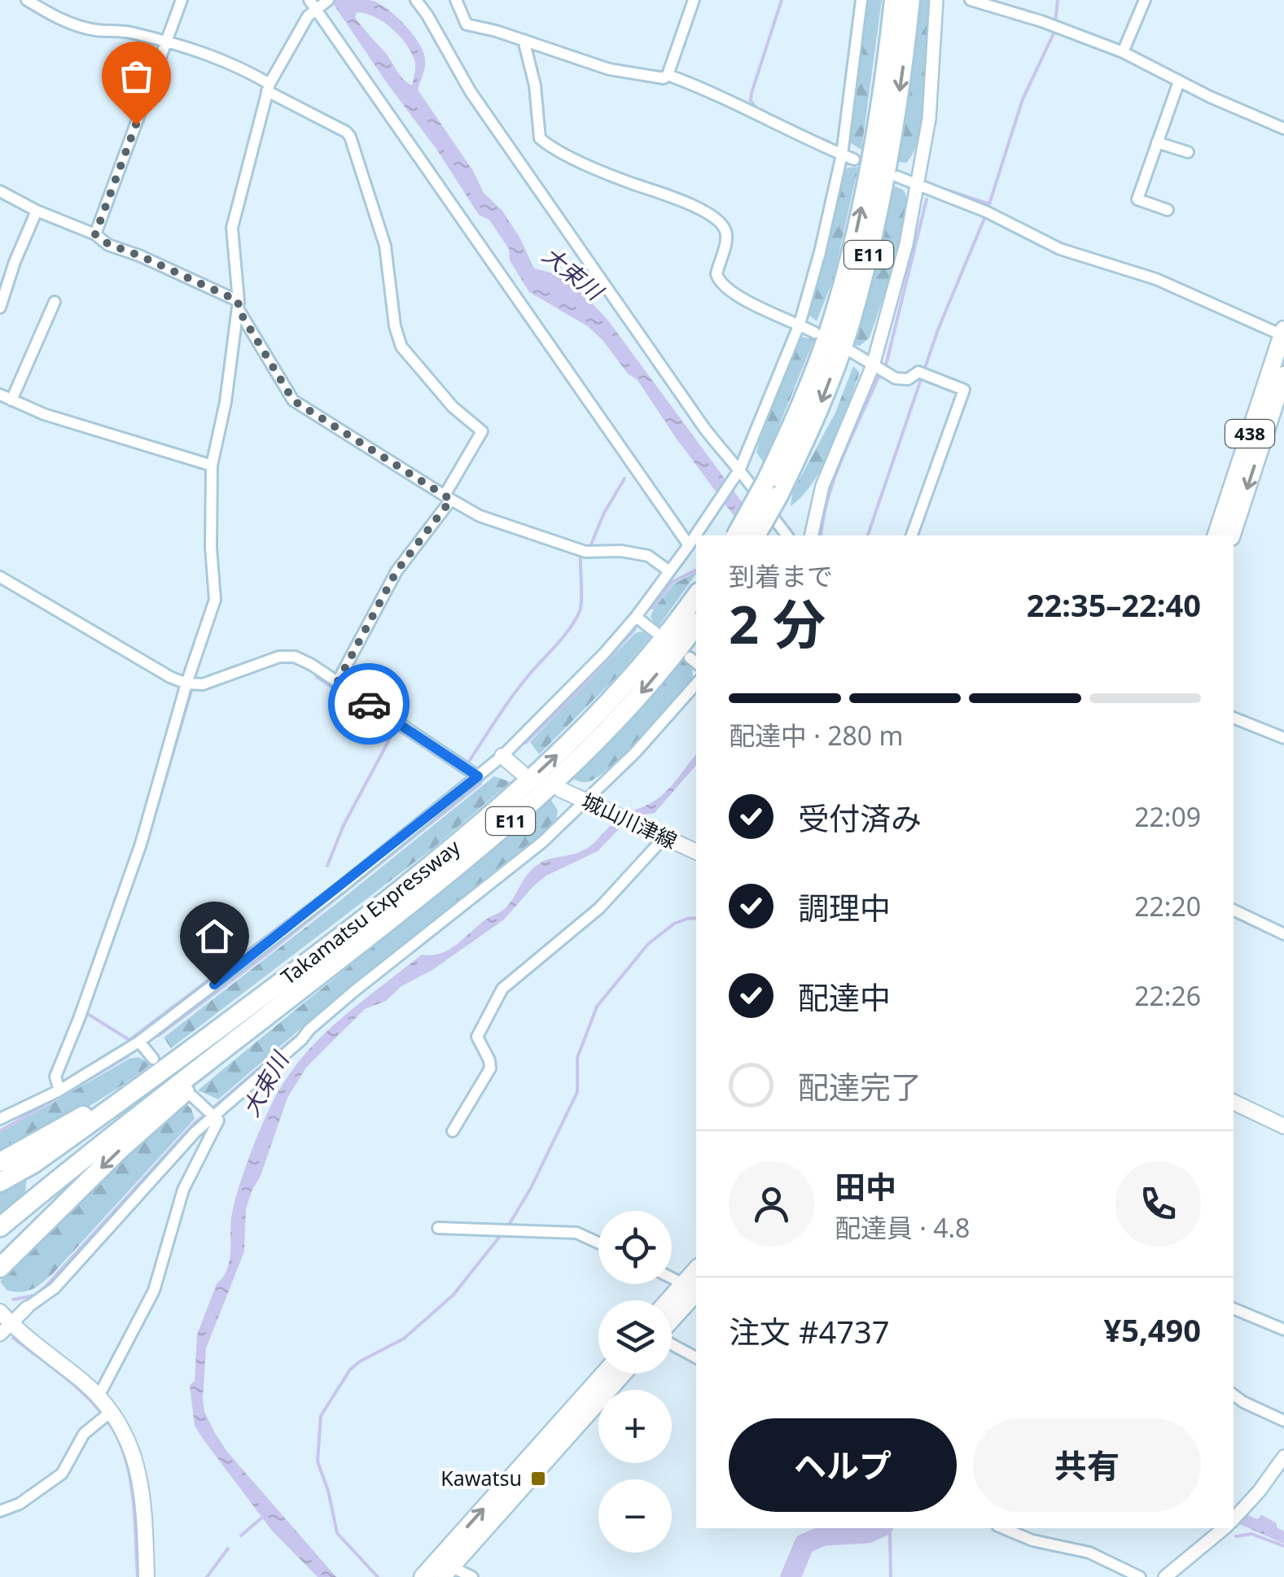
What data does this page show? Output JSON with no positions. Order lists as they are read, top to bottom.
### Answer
{
  "streets": {
    "highway": ["E11", "438", "Takamatsu Expressway"],
    "main road": ["城山川津線"]
  },
  "crossings": [
    ["E11", "Takamatsu Expressway"]
  ],
  "water": ["大束川"],
  "places": {
    "transit": ["Kawatsu"]
  },
  "page": {
    "heading": ["2 分", "到着まで", "22:35–22:40"],
    "panel": [
      "田中",
      "配達員 · 4.8",
      "注文 #4737",
      "¥5,490"
    ],
    "bar": "配達中 · 280 m",
    "list": [
      ["受付済み", "22:09"],
      ["調理中", "22:20"],
      ["配達中", "22:26"],
      "配達完了"
    ],
    "map_buttons": ["+", "−"],
    "buttons": ["ヘルプ", "共有"]
  }
}
